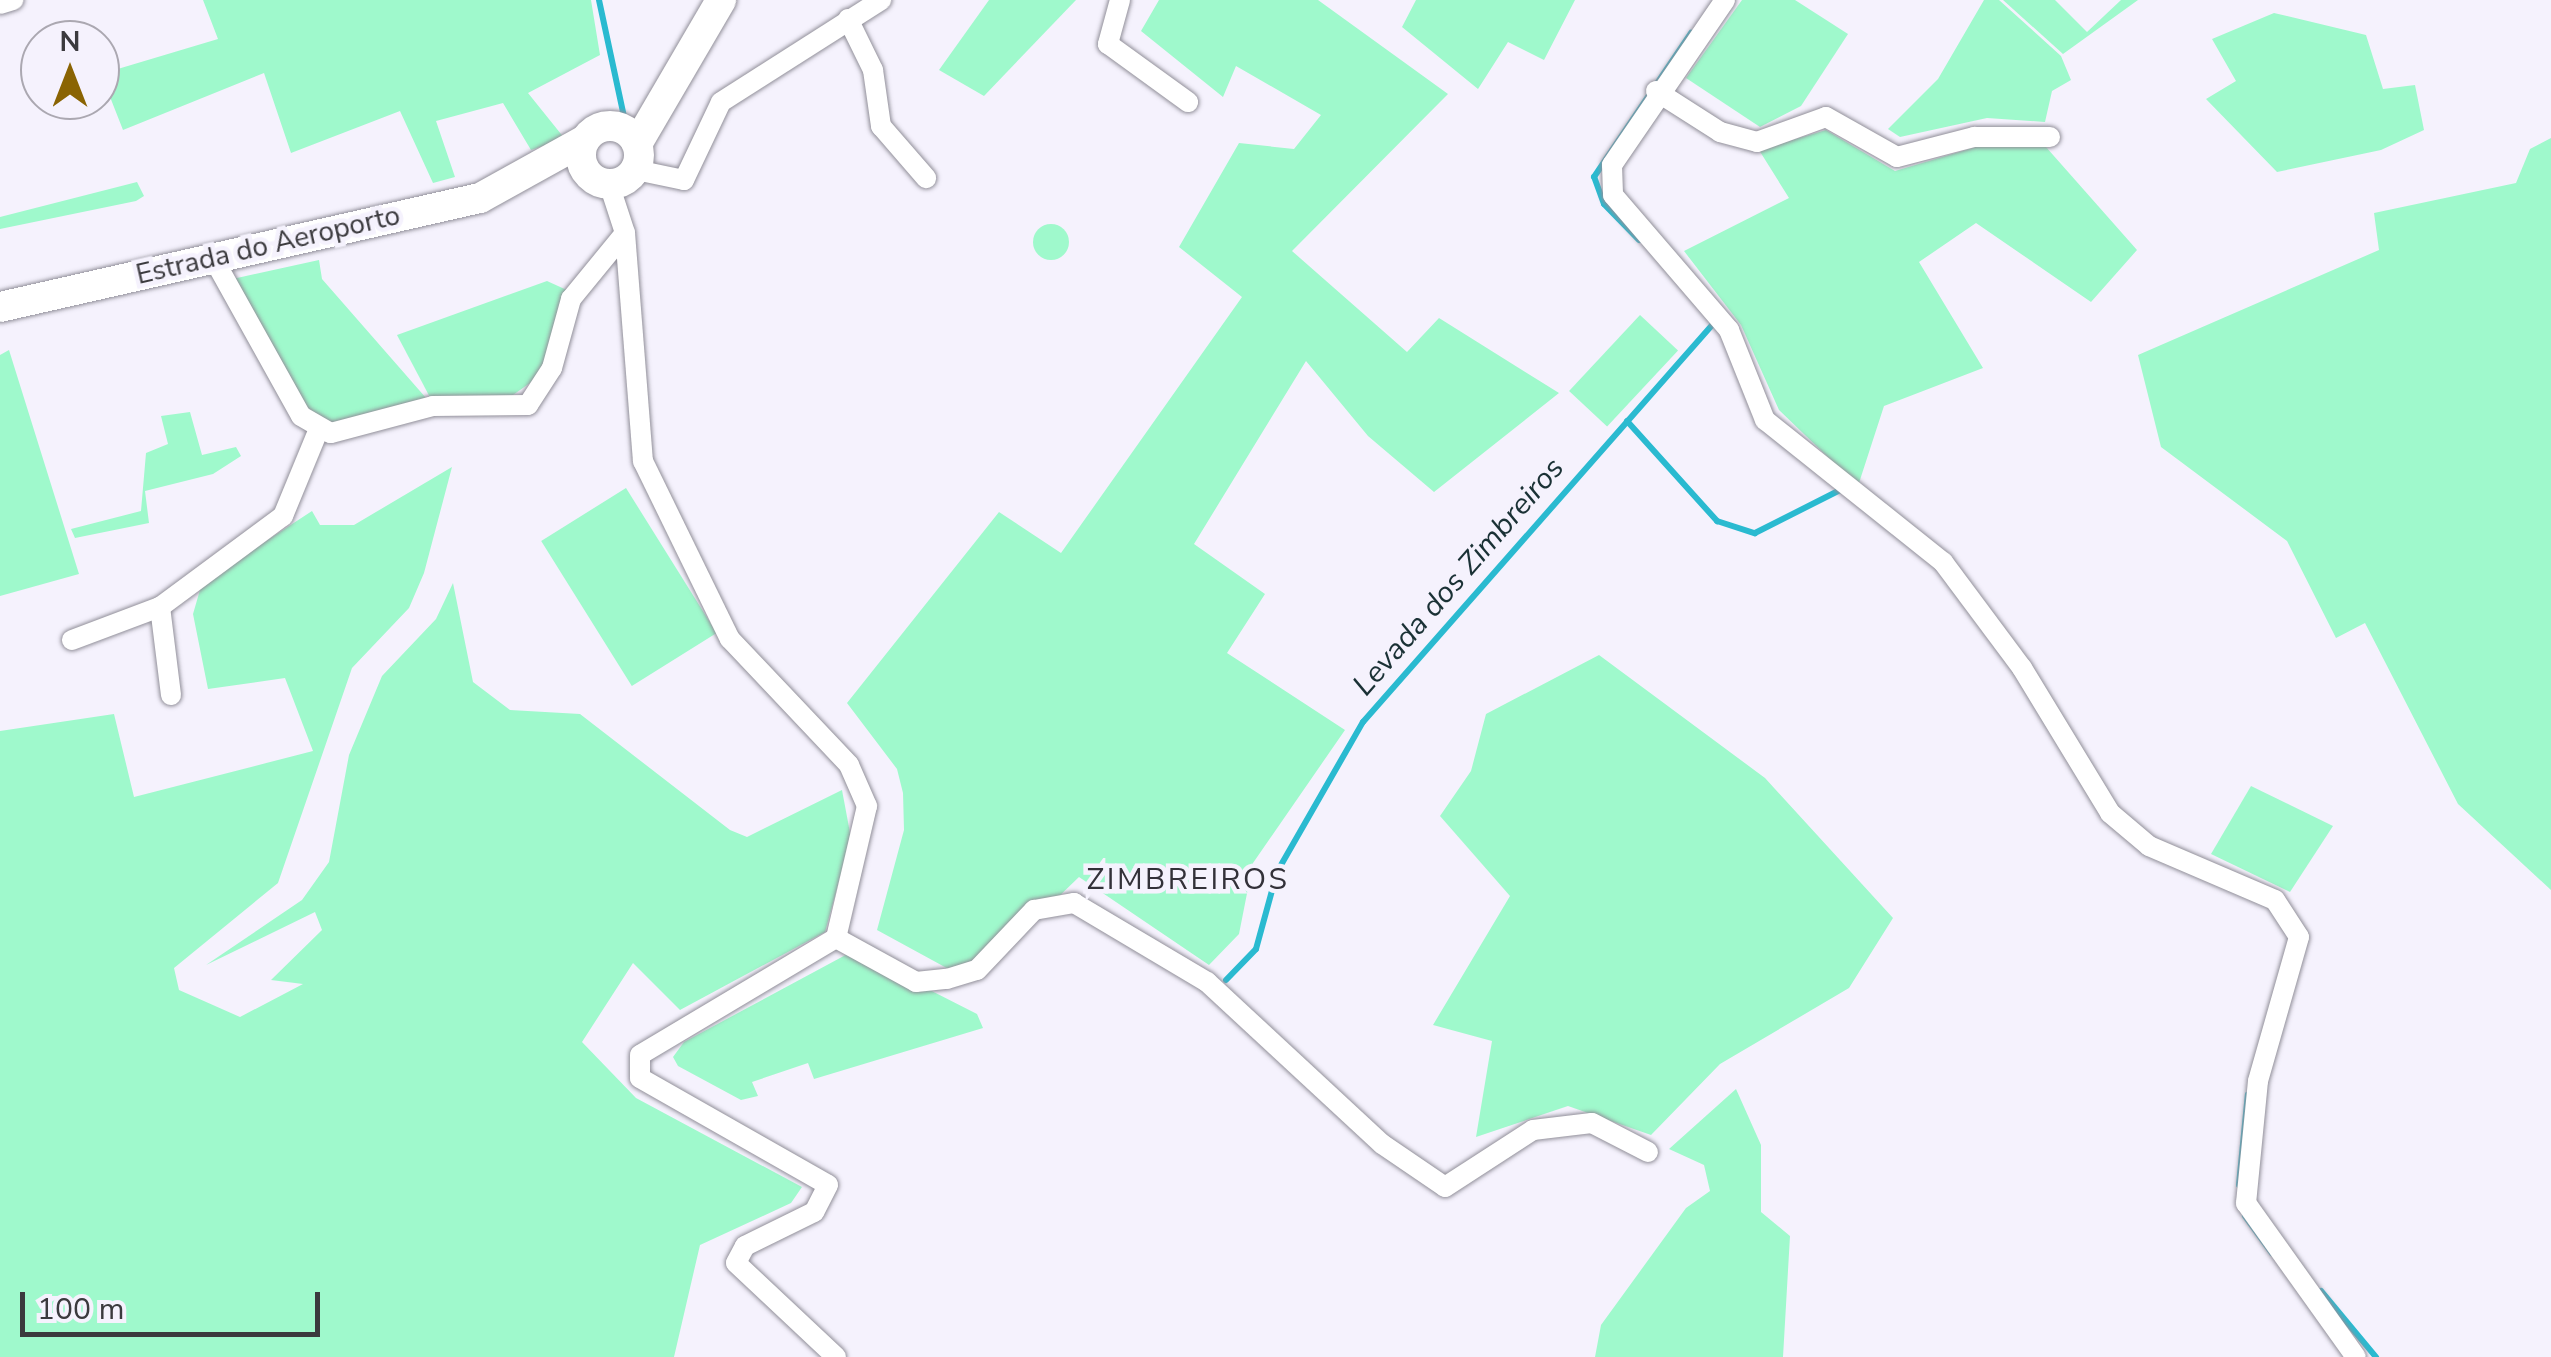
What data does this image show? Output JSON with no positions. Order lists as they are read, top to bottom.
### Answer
{
  "streets": {
    "main road": ["Estrada do Aeroporto"]
  },
  "districts": ["ZIMBREIROS"],
  "water": ["Levada dos Zimbreiros"],
  "scale_bar": "100 m",
  "north": "top"
}
